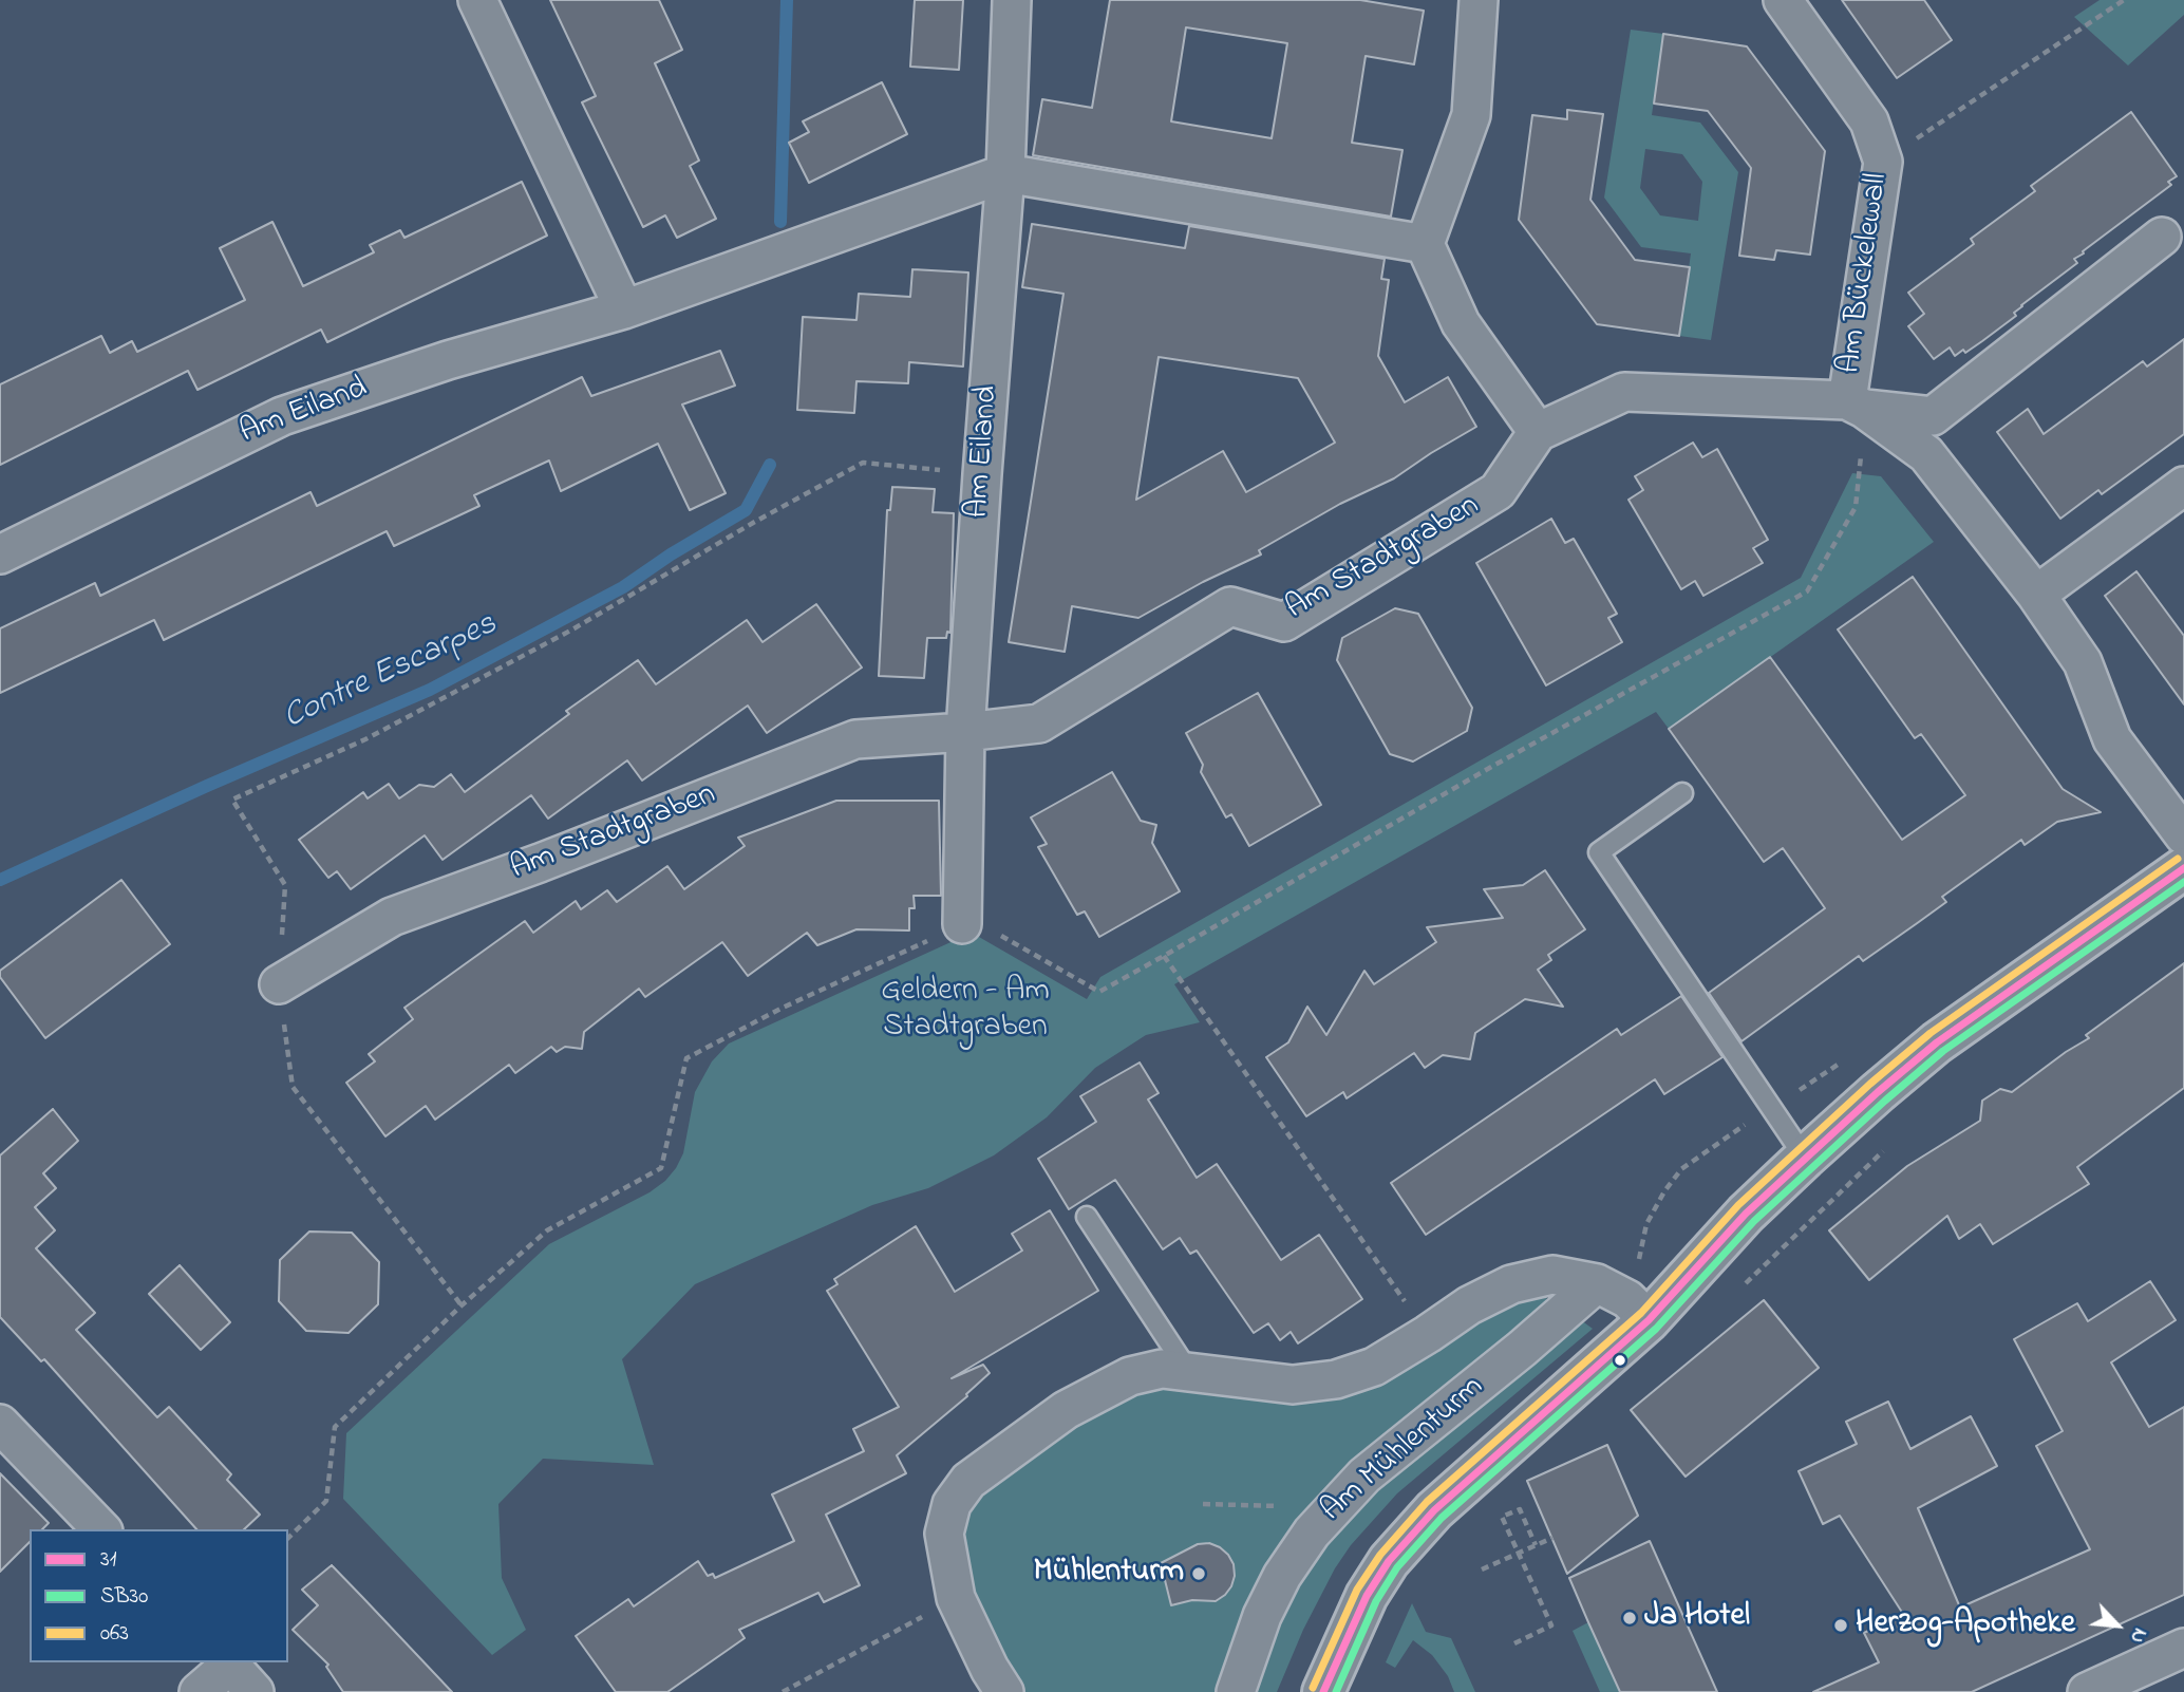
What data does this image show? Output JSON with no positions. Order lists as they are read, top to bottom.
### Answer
{
  "streets": {
    "street": [
      "Am Bückelewall",
      "Am Eiland",
      "Am Stadtgraben",
      "Am Mühlenturm"
    ]
  },
  "crossings": [
    ["Am Bückelewall", "Am Stadtgraben"],
    ["Am Eiland", "Am Stadtgraben"]
  ],
  "water": ["Contre Escarpes"],
  "parks": ["Geldern - Am Stadtgraben"],
  "places": ["Mühlenturm", "Ja Hotel", "Herzog-Apotheke"],
  "lines": ["transit line 063", "transit line 31", "transit line SB30"],
  "legend": ["31", "SB30", "063"],
  "north": "bottom right"
}
